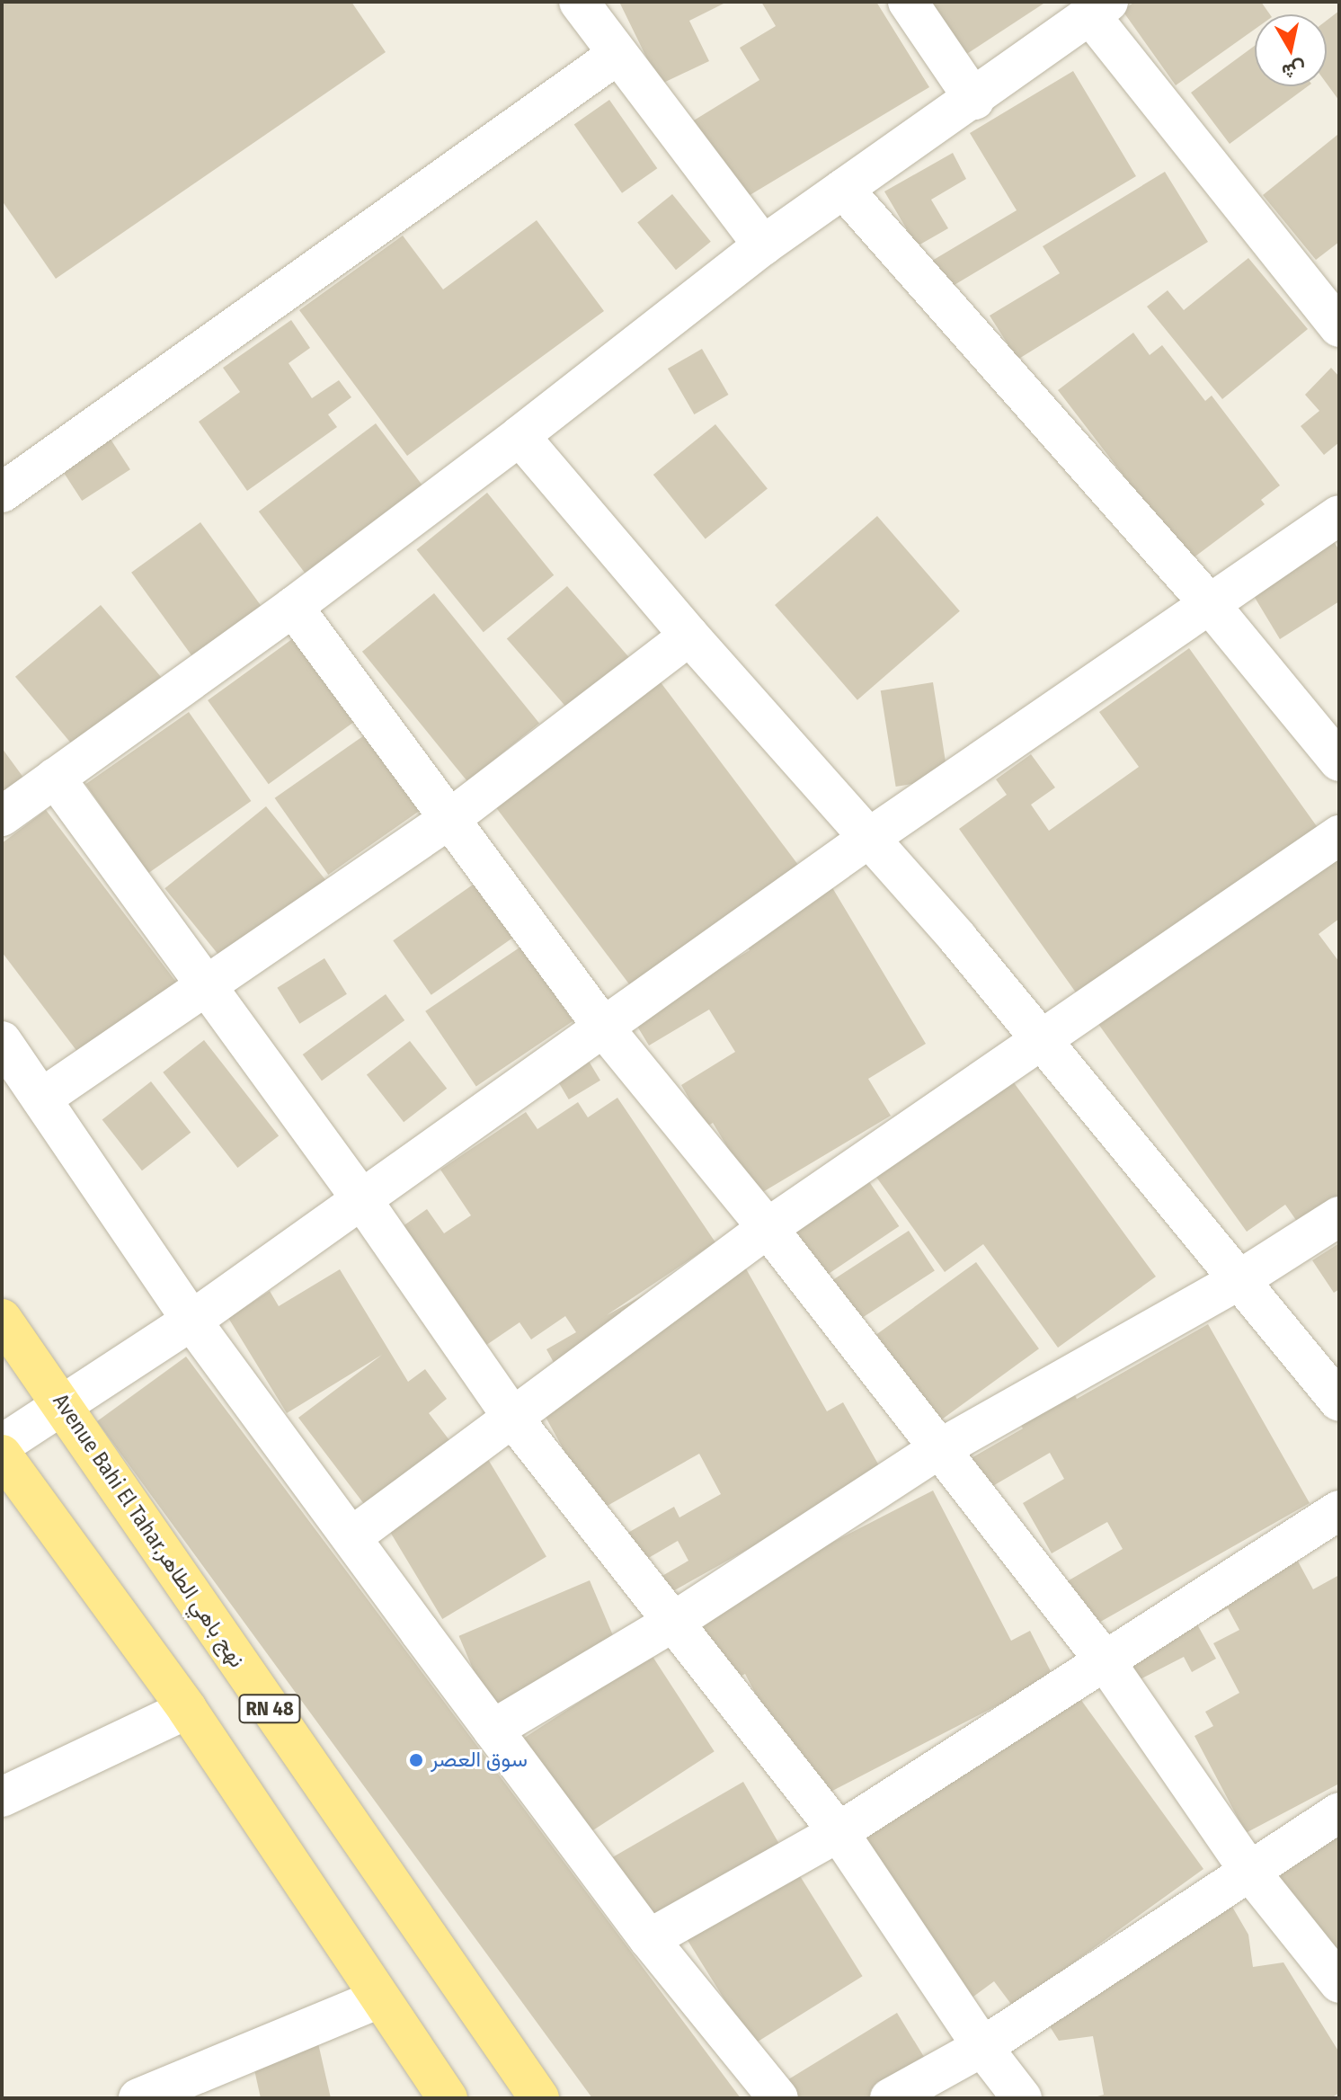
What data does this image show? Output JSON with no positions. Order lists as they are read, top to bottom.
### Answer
{
  "streets": {
    "main road": ["Avenue Bahi El Tahar,نهج باهي الطاهر", "RN 48"]
  },
  "places": ["سوق العصر"],
  "north": "bottom"
}
